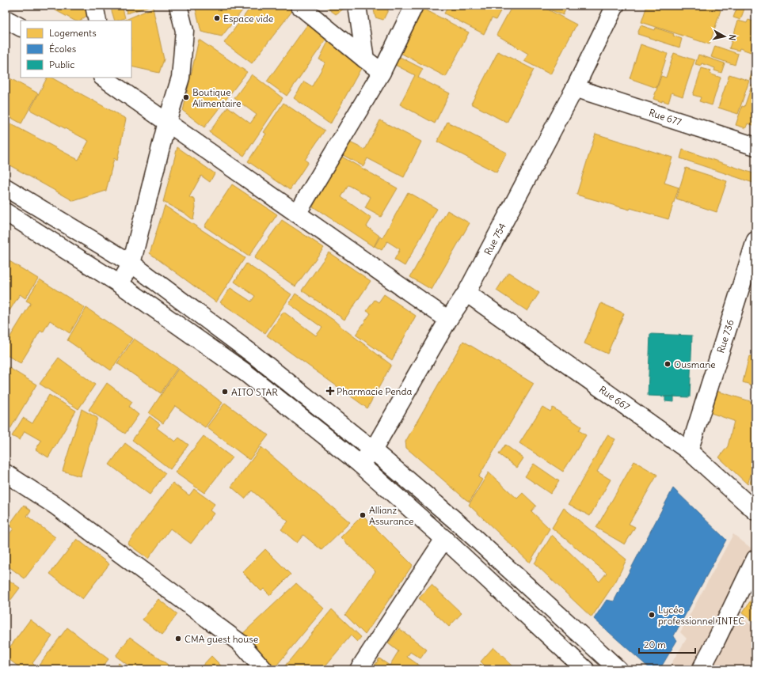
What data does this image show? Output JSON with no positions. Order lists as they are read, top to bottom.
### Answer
{
  "streets": {
    "street": [
      "Rue 677",
      "Rue 754",
      "Rue 736",
      "Rue 667"
    ]
  },
  "crossings": [
    ["Rue 677", "Rue 754"],
    ["Rue 754", "Rue 667"],
    ["Rue 736", "Rue 667"]
  ],
  "places": {
    "other": [
      "Espace vide",
      "Boutique Alimentaire",
      "Ousmane",
      "AITO STAR",
      "Allianz Assurance",
      "Lycée professionnel INTEC",
      "CMA guest house"
    ],
    "health": ["Pharmacie Penda"]
  },
  "legend": ["Logements", "Écoles", "Public"],
  "scale_bar": "20 m",
  "north": "right"
}
